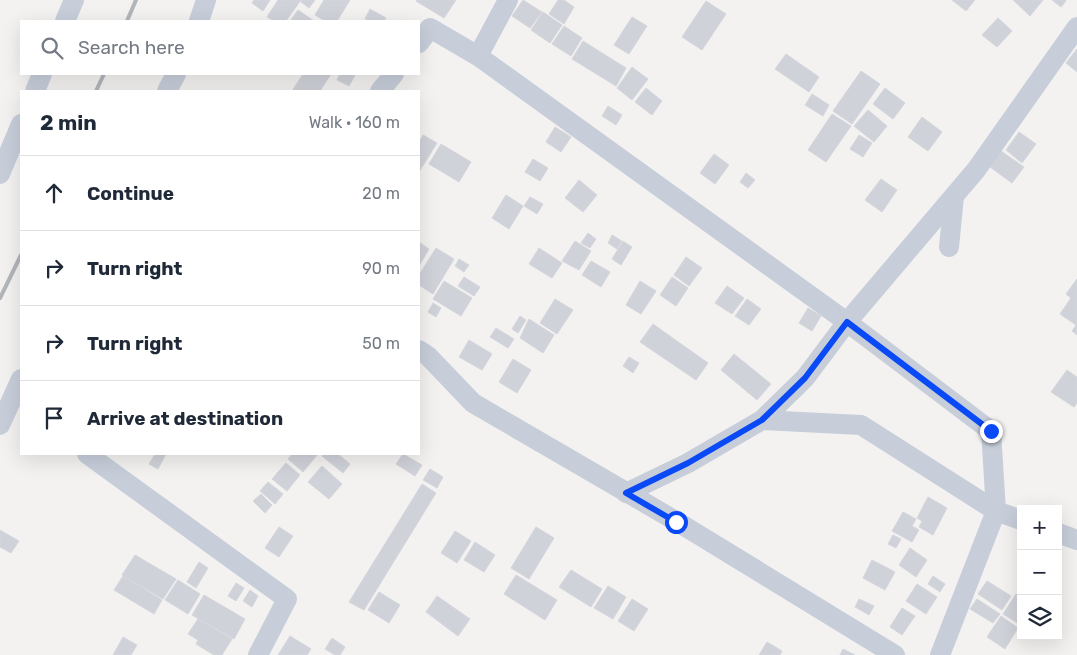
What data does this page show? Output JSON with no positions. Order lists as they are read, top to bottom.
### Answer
{
  "page": {
    "search": "Search here",
    "heading": ["2 min", "Walk · 160 m"],
    "list": [
      ["Continue", "20 m"],
      ["Turn right", "90 m"],
      ["Turn right", "50 m"],
      "Arrive at destination"
    ],
    "map_buttons": ["+", "−"]
  }
}
